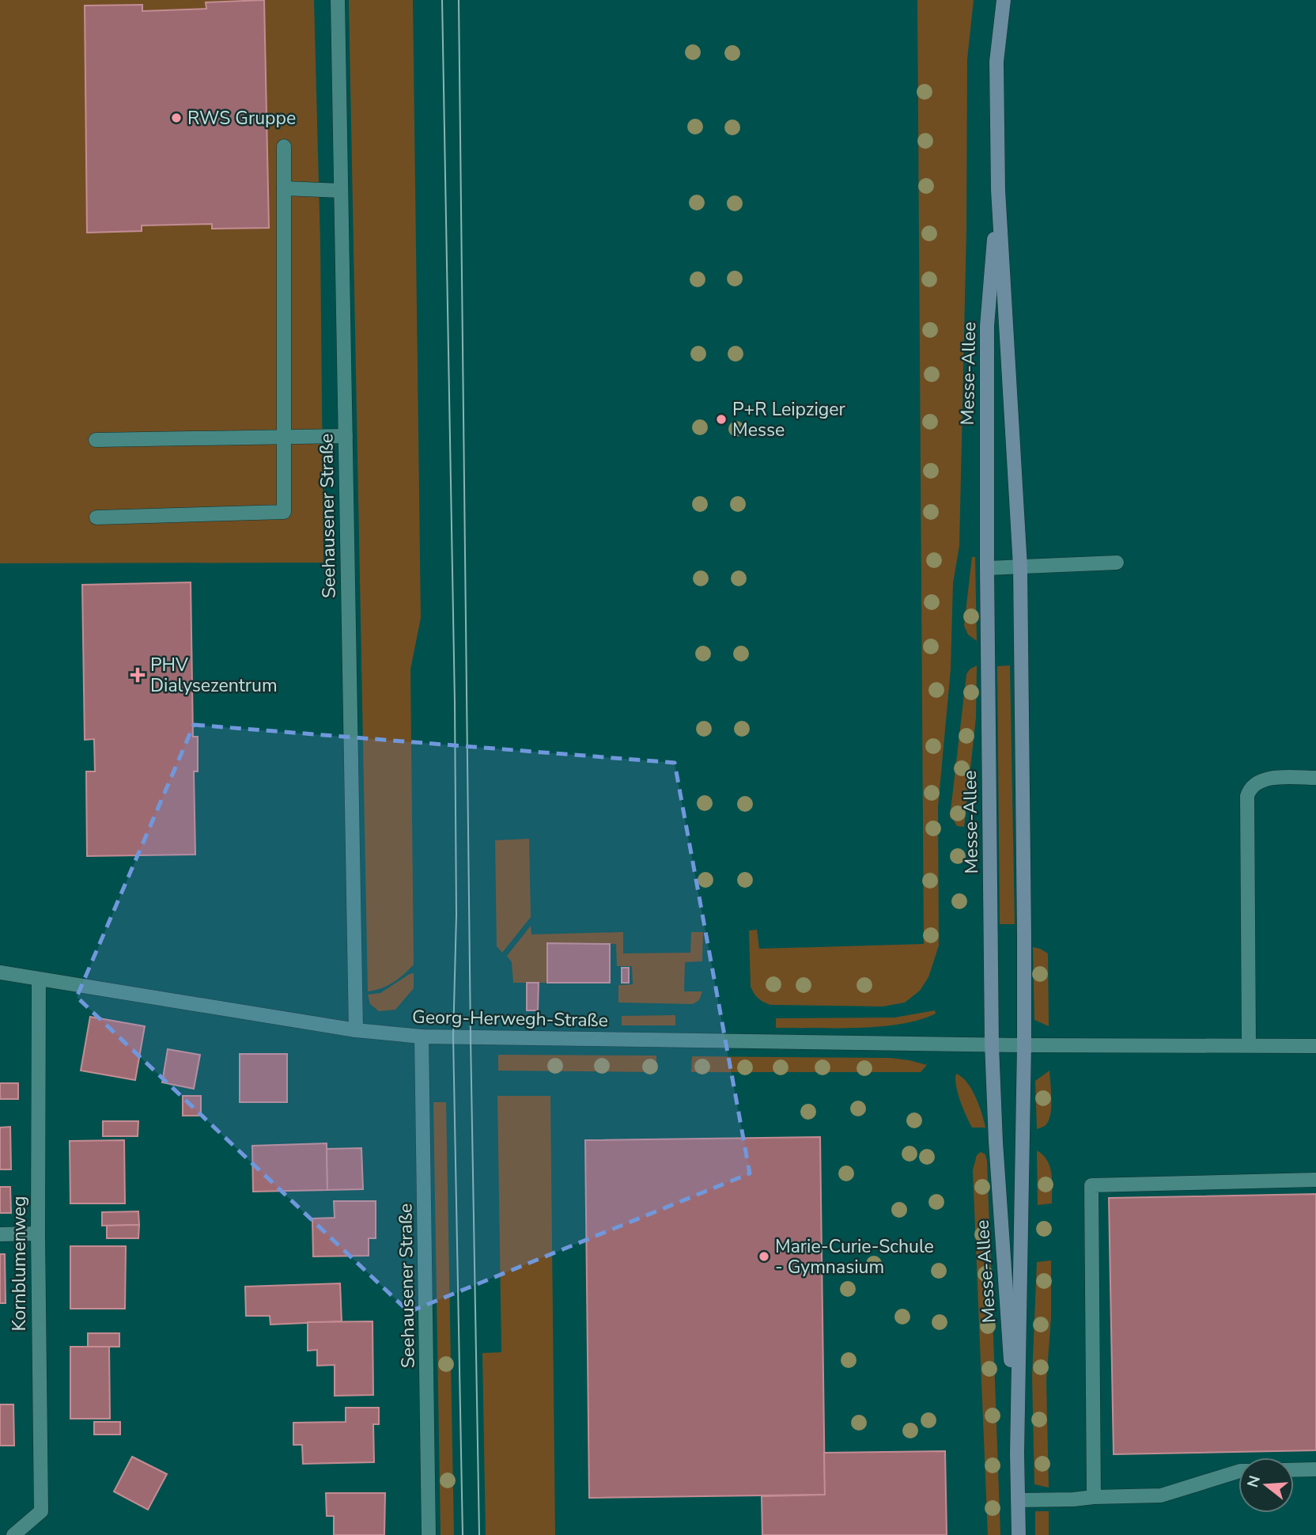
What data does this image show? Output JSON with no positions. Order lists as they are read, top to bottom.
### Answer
{
  "streets": {
    "main road": ["Messe-Allee"],
    "street": ["Seehausener Straße", "Georg-Herwegh-Straße", "Kornblumenweg"]
  },
  "crossings": [
    ["Messe-Allee", "Georg-Herwegh-Straße"],
    ["Seehausener Straße", "Georg-Herwegh-Straße"],
    ["Georg-Herwegh-Straße", "Kornblumenweg"]
  ],
  "places": {
    "other": ["RWS Gruppe", "P+R Leipziger Messe", "Marie-Curie-Schule - Gymnasium"],
    "health": ["PHV Dialysezentrum"]
  },
  "north": "left"
}
